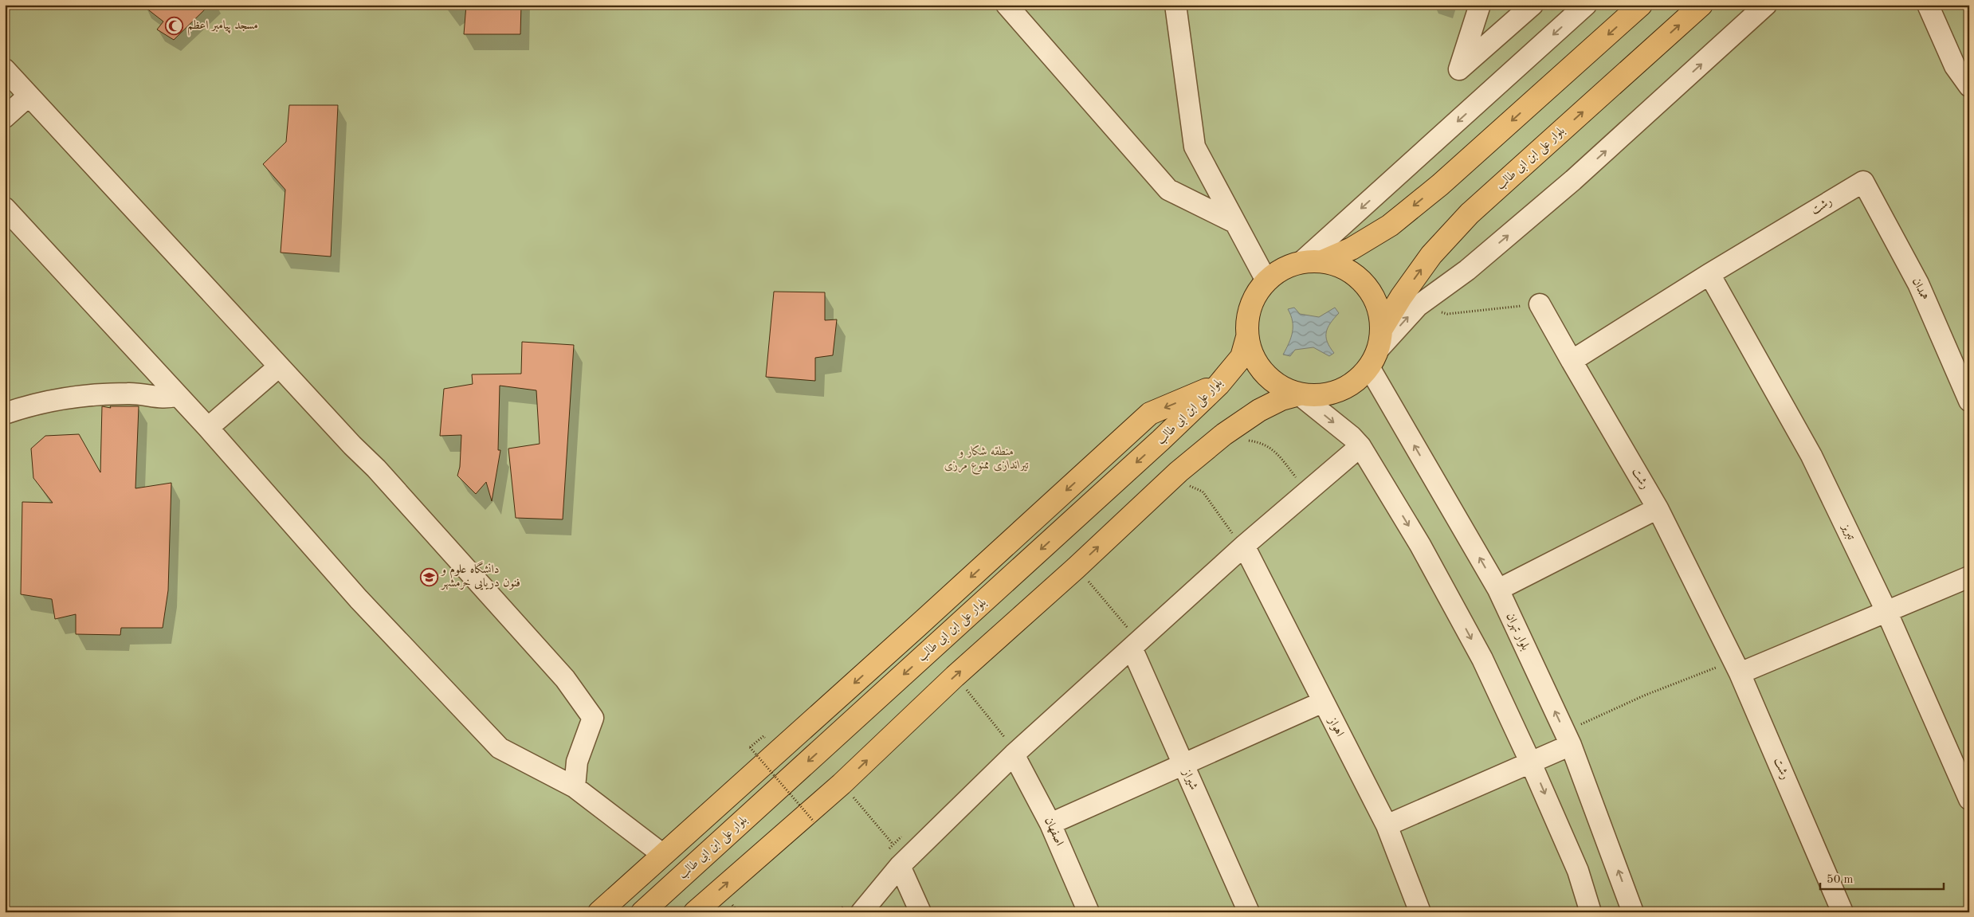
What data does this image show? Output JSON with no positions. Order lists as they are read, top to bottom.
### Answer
{
  "streets": {
    "main road": ["بلوار علی ابن ابی طالب"],
    "street": [
      "رشت",
      "همدان",
      "تبریز",
      "بلوار تهران",
      "اهواز",
      "شیراز",
      "اصفهان"
    ]
  },
  "crossings": [
    ["بلوار علی ابن ابی طالب", "بلوار تهران"],
    ["رشت", "همدان"],
    ["رشت", "تبریز"]
  ],
  "parks": ["منطقه شکار و تیراندازی ممنوع مرزی"],
  "places": {
    "mosque": ["مسجد پیامبر اعظم"],
    "school or university": ["دانشگاه علوم و فنون دریایی خرمشهر"]
  },
  "scale_bar": "50 m"
}
